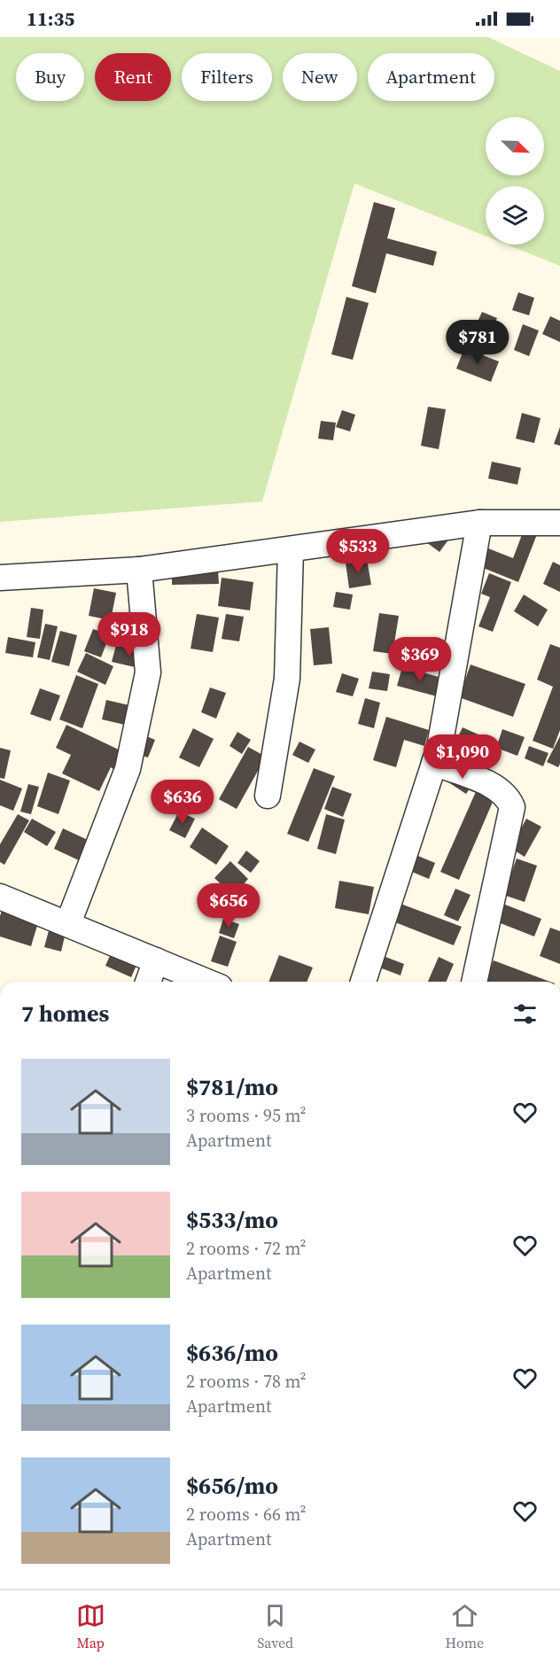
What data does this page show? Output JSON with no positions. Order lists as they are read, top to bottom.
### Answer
{
  "north": "bottom right",
  "page": {
    "status": "11:35",
    "chip": [
      "Buy",
      "Rent",
      "Filters",
      "New",
      "Apartment"
    ],
    "price": [
      "$781",
      "$533",
      "$918",
      "$369",
      "$1,090",
      "$636",
      "$656"
    ],
    "heading": "7 homes",
    "list": [
      {
        "name": "$781/mo",
        "note": "3 rooms · 95 m² · Apartment"
      },
      {
        "name": "$533/mo",
        "note": "2 rooms · 72 m² · Apartment"
      },
      {
        "name": "$636/mo",
        "note": "2 rooms · 78 m² · Apartment"
      },
      {
        "name": "$656/mo",
        "note": "2 rooms · 66 m² · Apartment"
      }
    ],
    "tabs": ["Map", "Saved", "Home"]
  }
}
